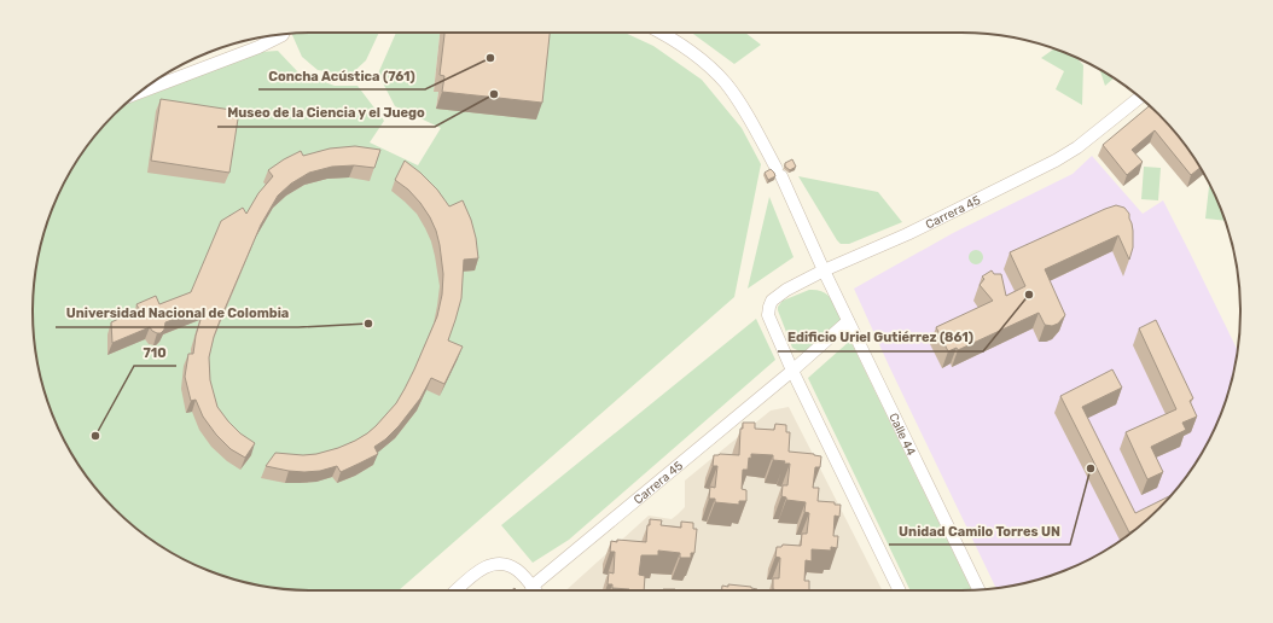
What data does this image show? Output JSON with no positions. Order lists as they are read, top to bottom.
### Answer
{
  "streets": {
    "street": ["Carrera 45", "Calle 44"]
  },
  "crossings": [
    ["Carrera 45", "Calle 44"]
  ],
  "places": [
    "Concha Acústica (761)",
    "Museo de la Ciencia y el Juego",
    "Edificio Uriel Gutiérrez (861)",
    "Universidad Nacional de Colombia",
    "710",
    "Unidad Camilo Torres UN"
  ]
}
